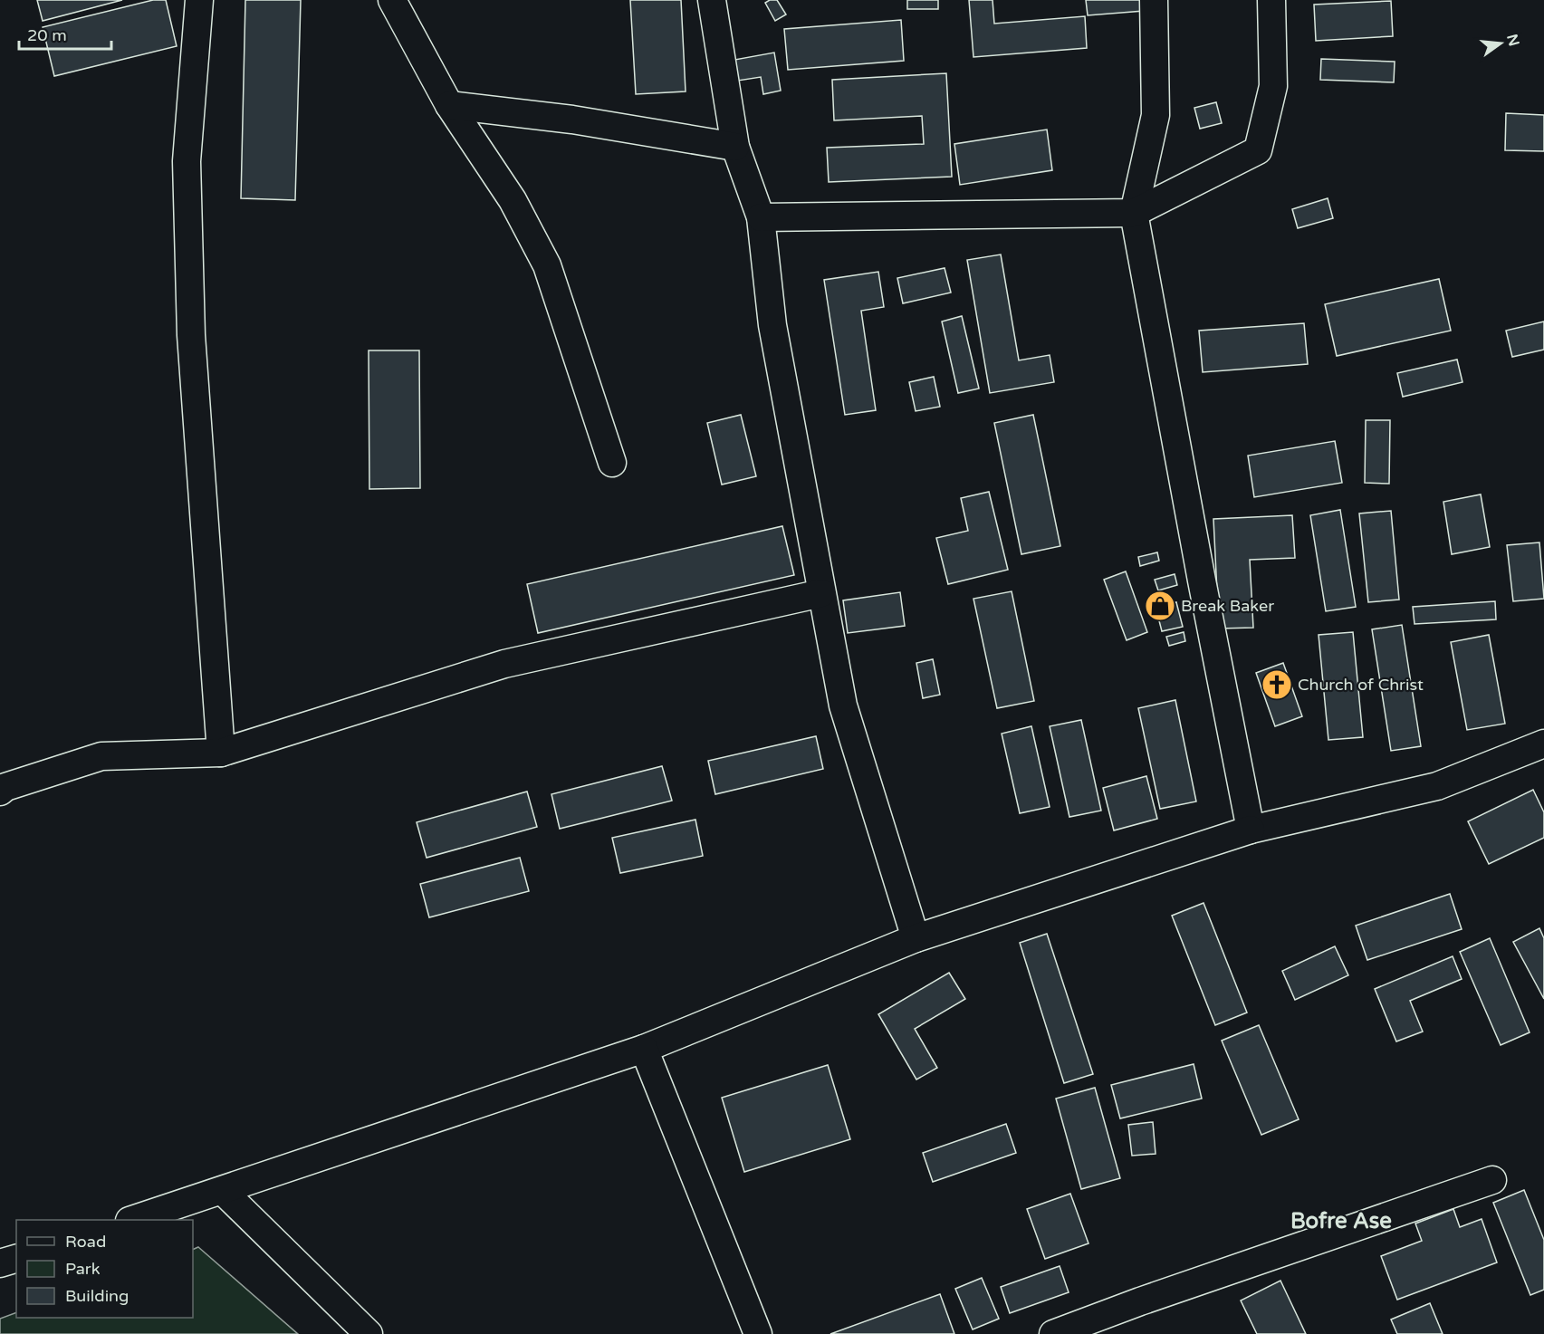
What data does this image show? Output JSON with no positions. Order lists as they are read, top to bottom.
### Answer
{
  "districts": ["Bofre Ase"],
  "places": {
    "shop": ["Break Baker"],
    "church": ["Church of Christ"]
  },
  "legend": ["Road", "Park", "Building"],
  "scale_bar": "20 m",
  "north": "right"
}
